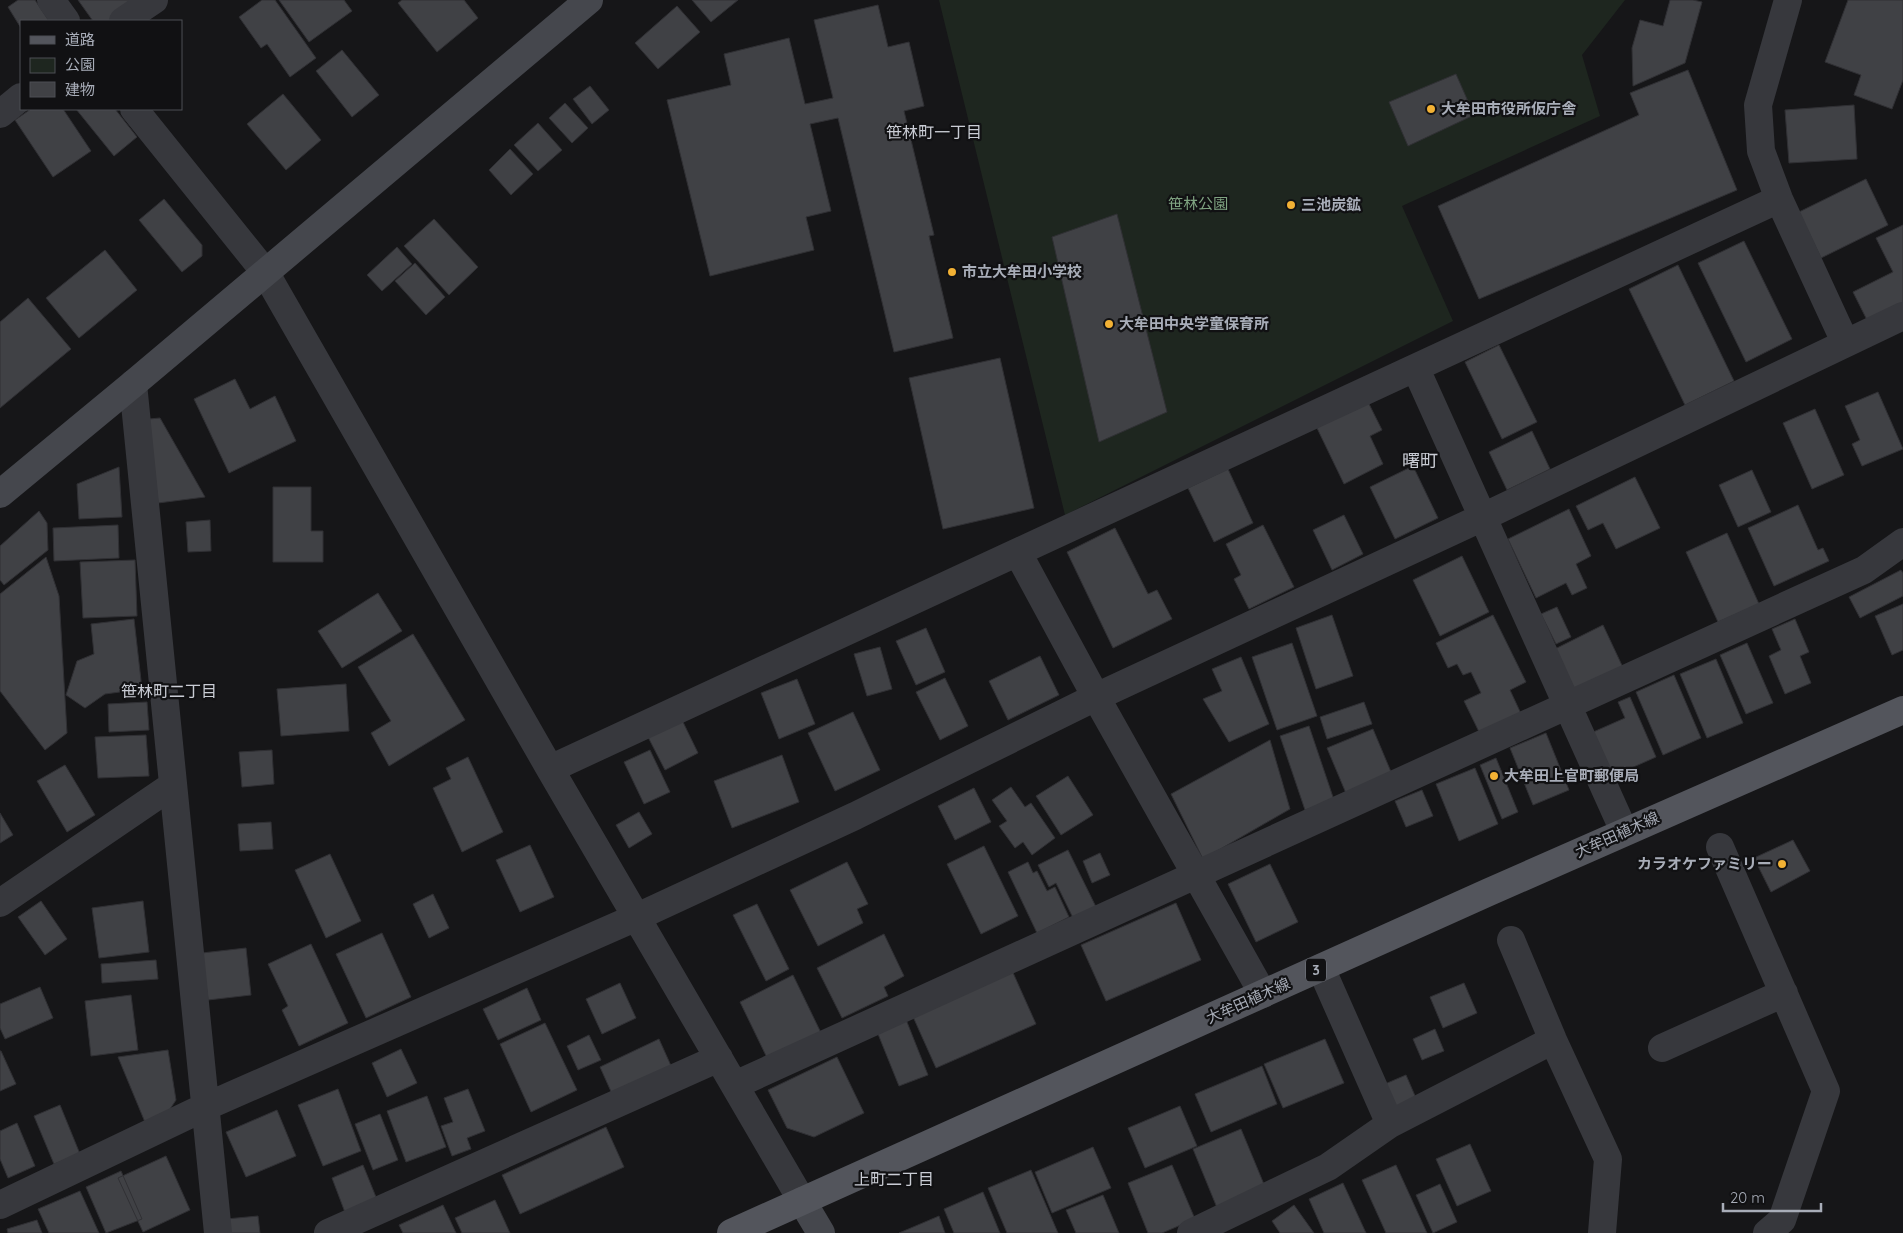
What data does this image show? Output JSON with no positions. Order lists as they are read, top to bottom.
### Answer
{
  "streets": {
    "main road": ["大牟田植木線", "3"]
  },
  "districts": [
    "笹林町一丁目",
    "曙町",
    "笹林町二丁目",
    "上町二丁目"
  ],
  "parks": ["笹林公園"],
  "places": [
    "大牟田市役所仮庁舎",
    "三池炭鉱",
    "市立大牟田小学校",
    "大牟田中央学童保育所",
    "大牟田上官町郵便局",
    "カラオケファミリー"
  ],
  "legend": ["道路", "公園", "建物"],
  "scale_bar": "20 m"
}
